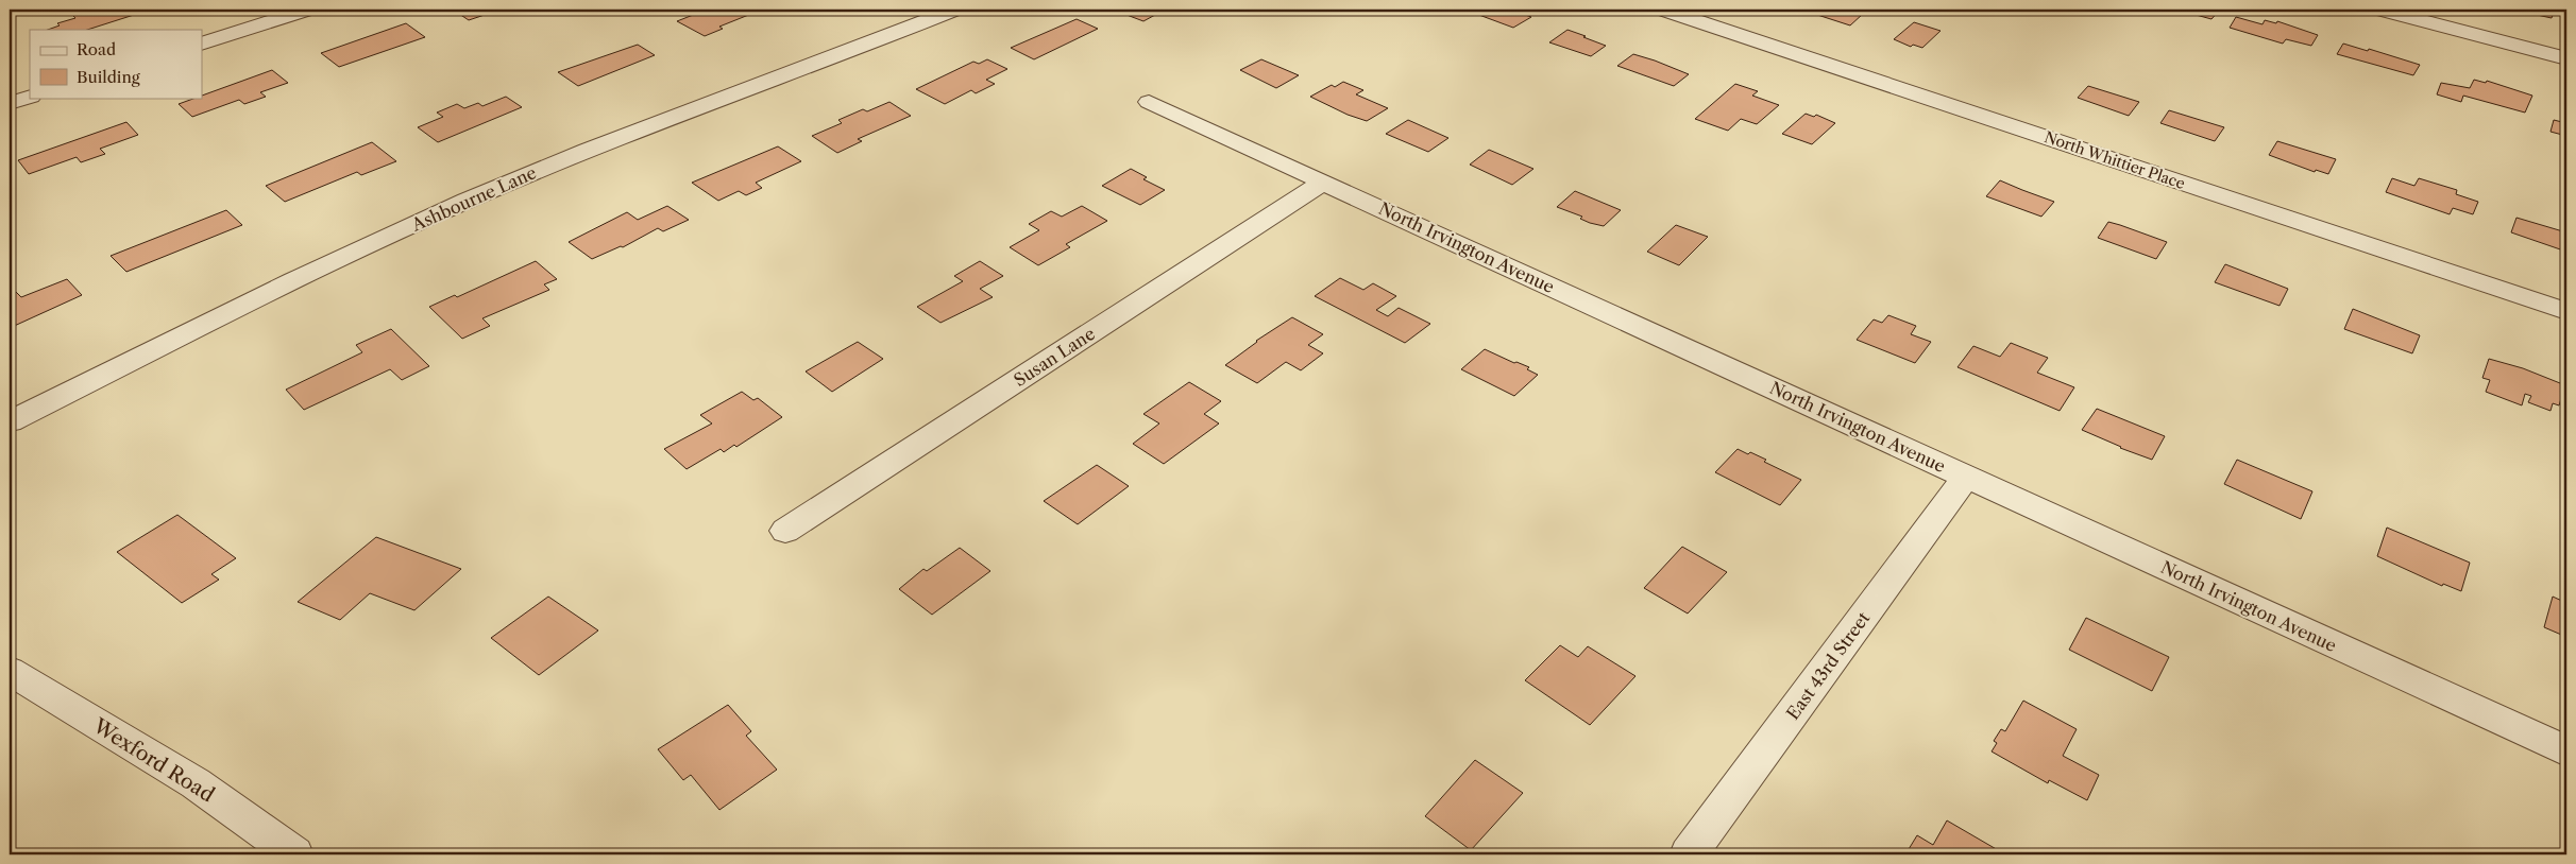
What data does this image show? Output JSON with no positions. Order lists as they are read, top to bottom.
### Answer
{
  "streets": {
    "street": [
      "North Whittier Place",
      "Ashbourne Lane",
      "North Irvington Avenue",
      "Susan Lane",
      "East 43rd Street",
      "Wexford Road"
    ]
  },
  "crossings": [
    ["North Irvington Avenue", "Susan Lane"],
    ["North Irvington Avenue", "East 43rd Street"]
  ],
  "legend": ["Road", "Building"]
}
